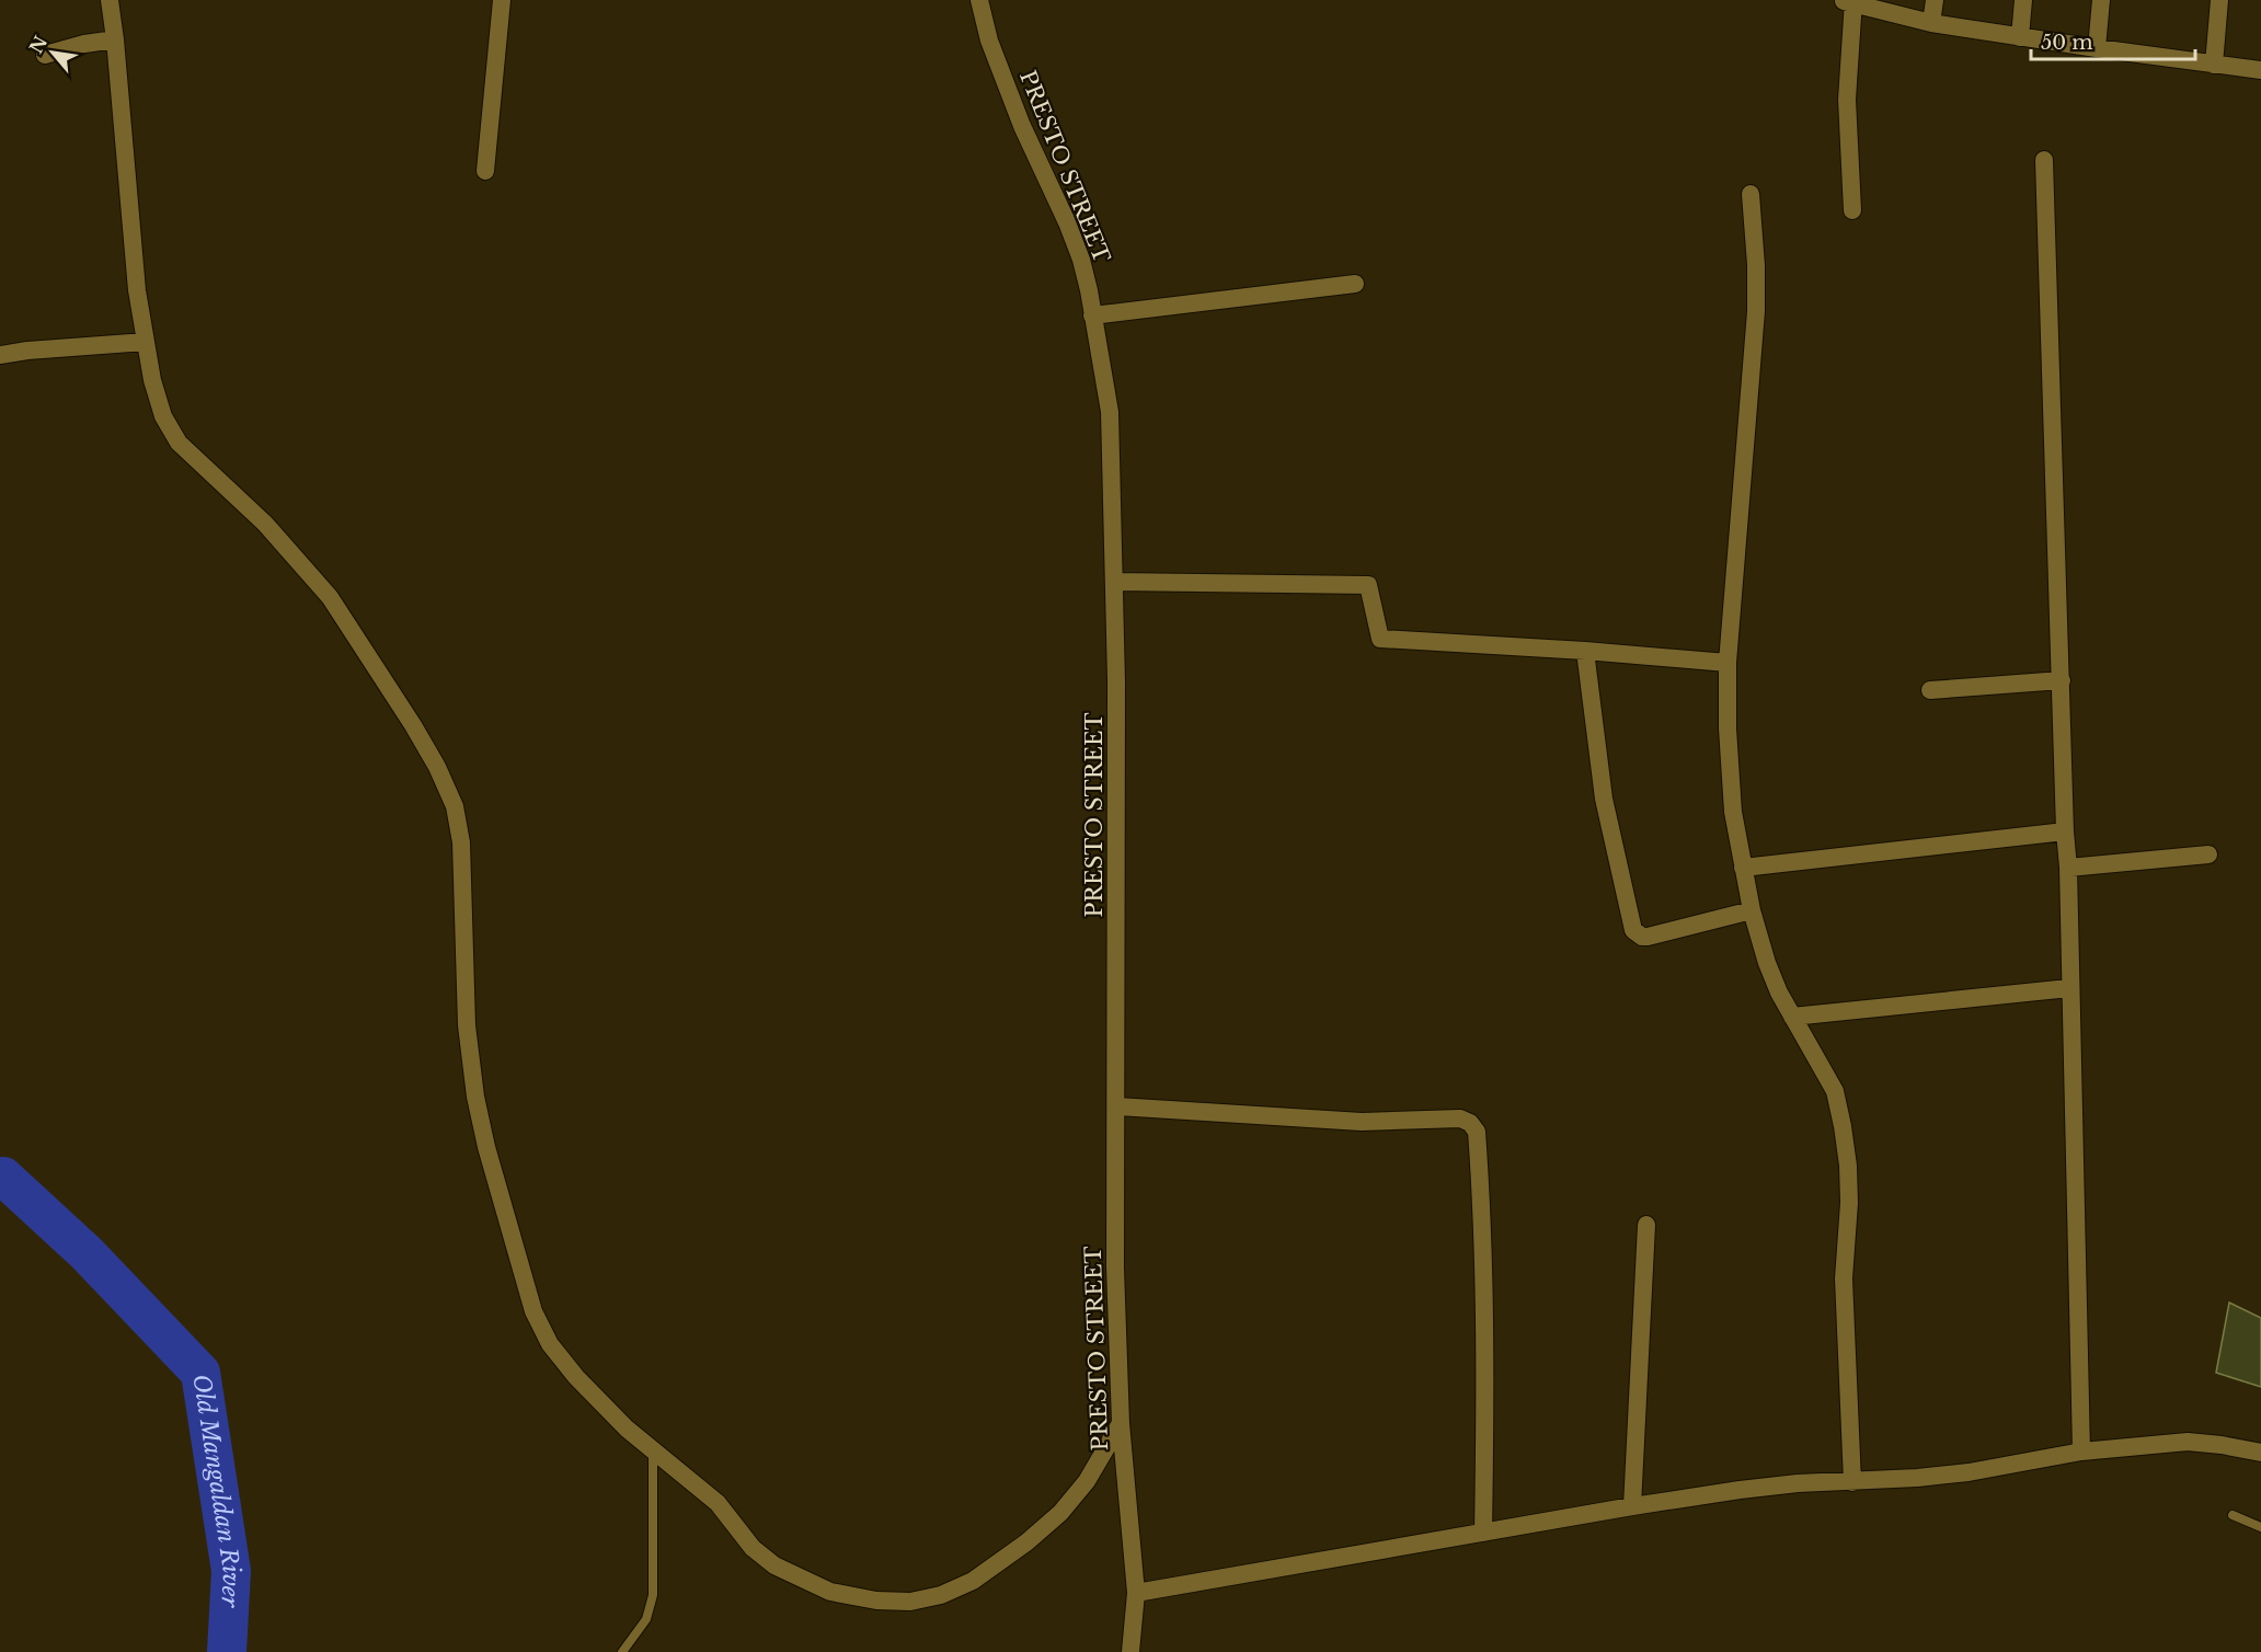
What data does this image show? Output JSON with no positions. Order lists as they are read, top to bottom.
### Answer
{
  "streets": {
    "street": ["PRESTO STREET"]
  },
  "water": ["Old Mangaldan River"],
  "scale_bar": "50 m",
  "north": "top left"
}
